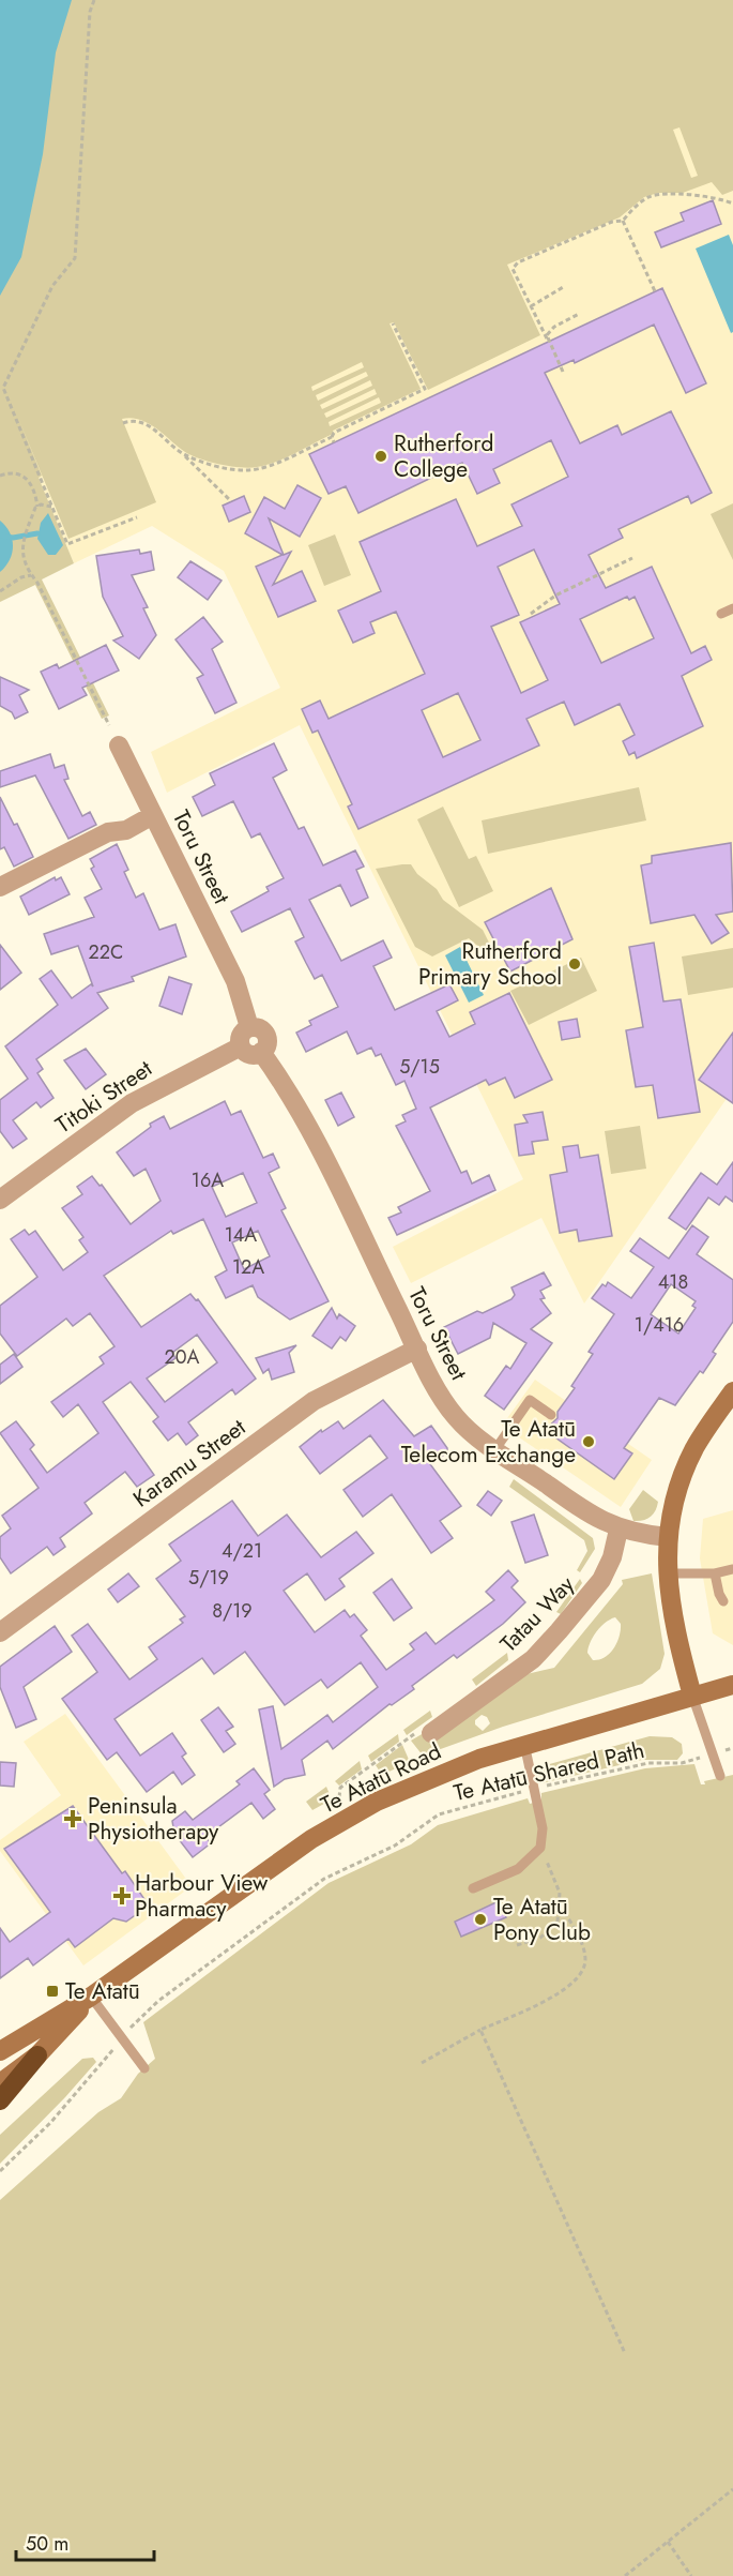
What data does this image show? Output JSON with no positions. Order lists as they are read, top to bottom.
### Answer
{
  "streets": {
    "main road": ["Te Atatū Road"],
    "street": [
      "Toru Street",
      "Titoki Street",
      "Karamu Street",
      "Tatau Way"
    ],
    "path": ["Te Atatū Shared Path"]
  },
  "crossings": [
    ["Toru Street", "Titoki Street"],
    ["Toru Street", "Karamu Street"],
    ["Toru Street", "Tatau Way"]
  ],
  "places": {
    "other": [
      "Rutherford College",
      "Rutherford Primary School",
      "Te Atatū Telecom Exchange",
      "Te Atatū Pony Club"
    ],
    "health": ["Peninsula Physiotherapy", "Harbour View Pharmacy"],
    "transit": ["Te Atatū"]
  },
  "house_numbers": [
    "22C",
    "5/15",
    "16A",
    "14A",
    "12A",
    "418",
    "1/416",
    "20A",
    "4/21",
    "5/19",
    "8/19"
  ],
  "scale_bar": "50 m"
}
